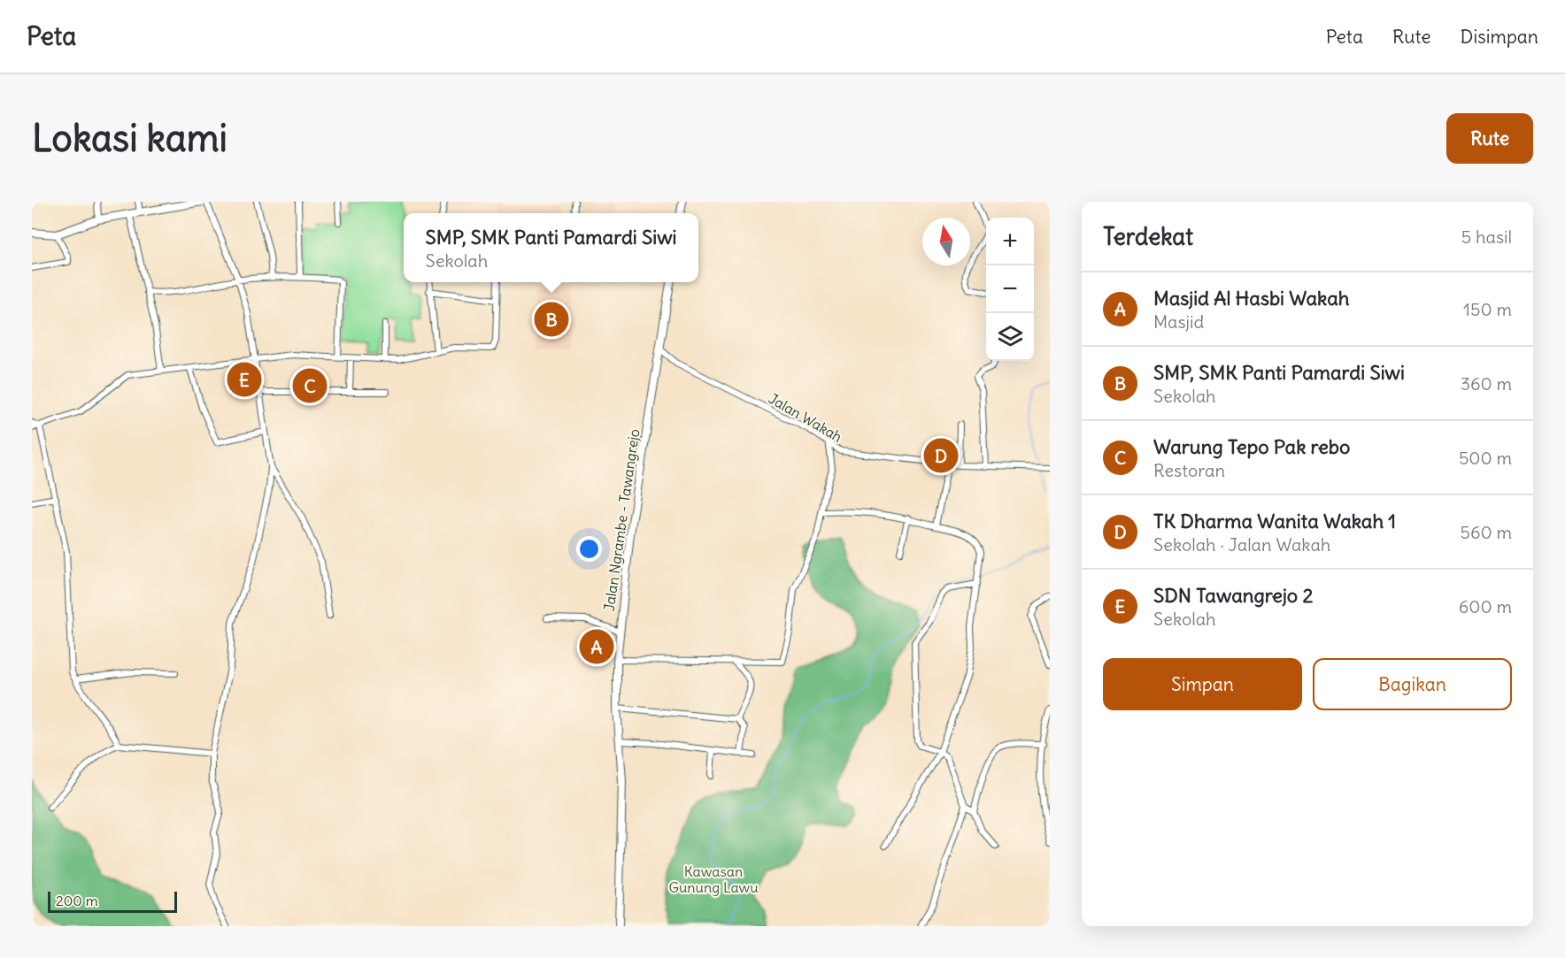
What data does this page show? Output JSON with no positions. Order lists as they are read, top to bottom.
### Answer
{
  "streets": {
    "main road": ["Jalan Ngrambe - Tawangrejo"],
    "street": ["Jalan Wakah"]
  },
  "crossings": [
    ["Jalan Wakah", "Jalan Ngrambe - Tawangrejo"]
  ],
  "parks": ["Kawasan Gunung Lawu"],
  "scale_bar": "200 m",
  "north": "top",
  "page": {
    "header": "Peta",
    "nav": ["Peta", "Rute", "Disimpan"],
    "buttons": [
      "Rute",
      ["Simpan", "Bagikan"]
    ],
    "title": "Lokasi kami",
    "heading": ["Terdekat", "5 hasil"],
    "popup": ["SMP, SMK Panti Pamardi Siwi", "Sekolah"],
    "map_buttons": ["+", "−"],
    "list": [
      {
        "mark": "A",
        "name": "Masjid Al Hasbi Wakah",
        "note": "Masjid",
        "value": "150 m"
      },
      {
        "mark": "B",
        "name": "SMP, SMK Panti Pamardi Siwi",
        "note": "Sekolah",
        "value": "360 m"
      },
      {
        "mark": "C",
        "name": "Warung Tepo Pak rebo",
        "note": "Restoran",
        "value": "500 m"
      },
      {
        "mark": "D",
        "name": "TK Dharma Wanita Wakah 1",
        "note": "Sekolah · Jalan Wakah",
        "value": "560 m"
      },
      {
        "mark": "E",
        "name": "SDN Tawangrejo 2",
        "note": "Sekolah",
        "value": "600 m"
      }
    ],
    "pins": [
      "B",
      "E",
      "C",
      "D",
      "A"
    ],
    "scale": "200 m"
  }
}
